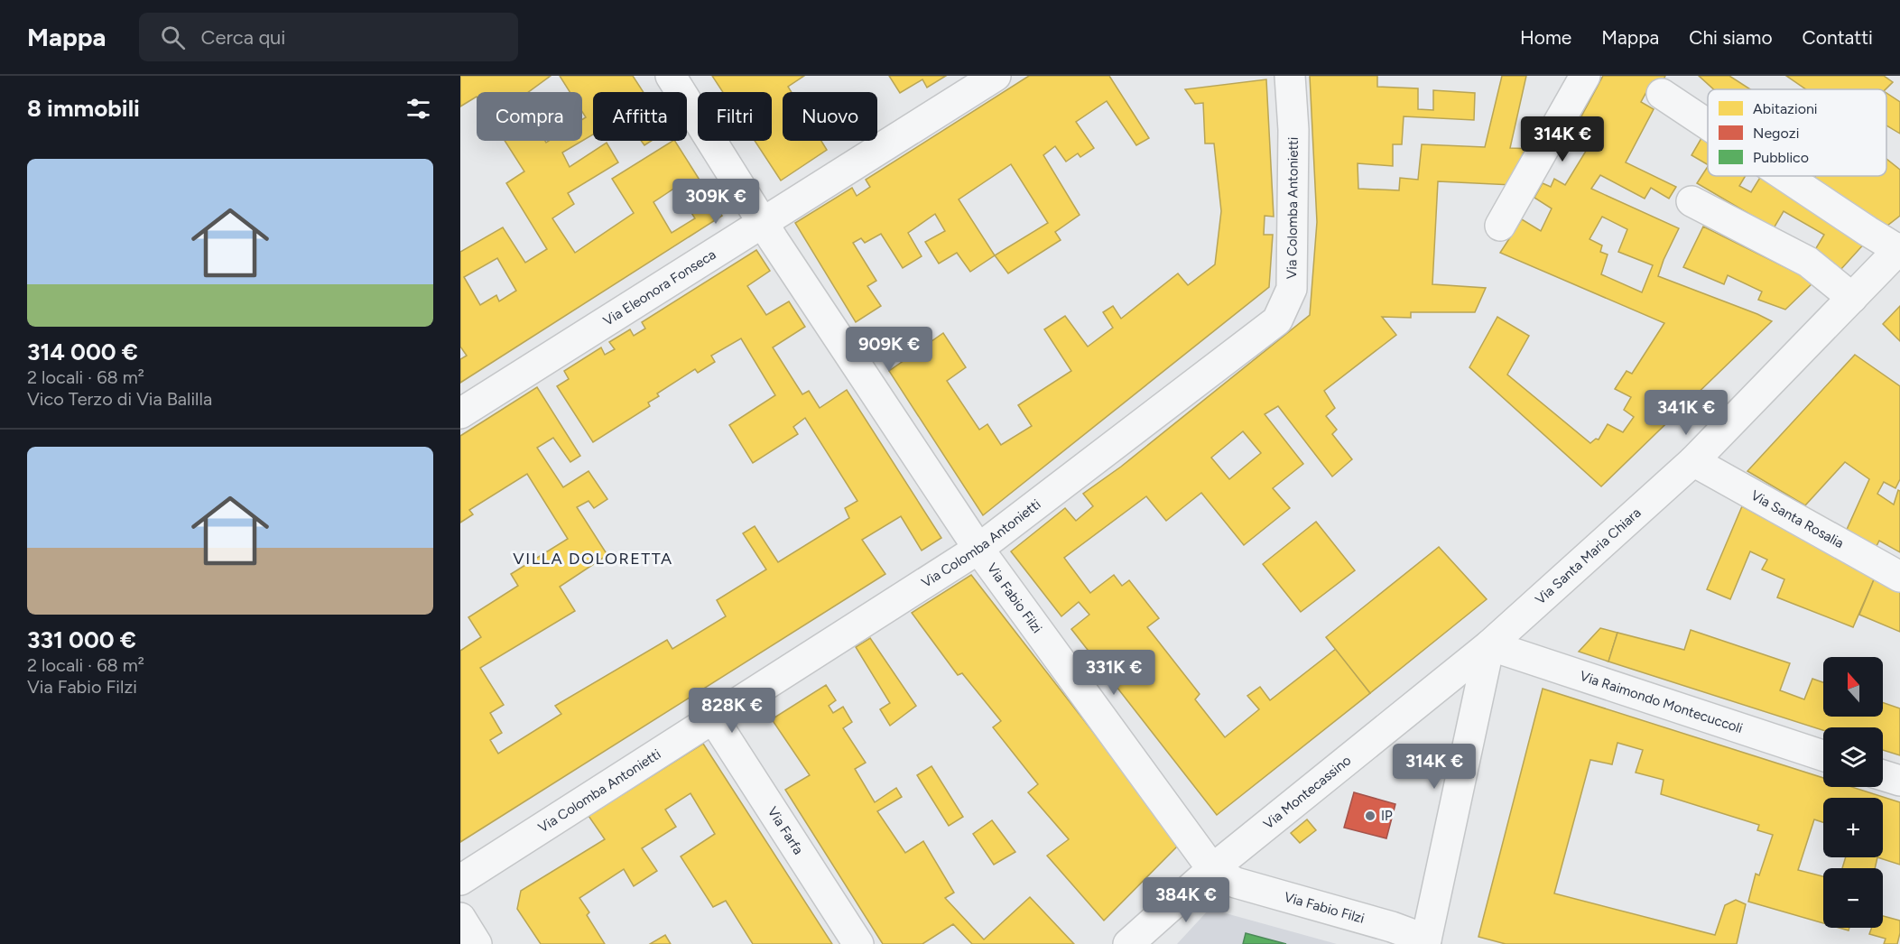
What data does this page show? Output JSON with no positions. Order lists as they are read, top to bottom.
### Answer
{
  "streets": {
    "street": [
      "Via Colomba Antonietti",
      "Via Eleonora Fonseca",
      "Via Santa Rosalia",
      "Via Santa Maria Chiara",
      "Via Fabio Filzi",
      "Via Raimondo Montecuccoli",
      "Via Montecassino",
      "Via Farfa"
    ]
  },
  "crossings": [
    ["Via Colomba Antonietti", "Via Fabio Filzi"],
    ["Via Colomba Antonietti", "Via Farfa"],
    ["Via Eleonora Fonseca", "Via Fabio Filzi"],
    ["Via Santa Rosalia", "Via Santa Maria Chiara"],
    ["Via Santa Maria Chiara", "Via Raimondo Montecuccoli"],
    ["Via Santa Maria Chiara", "Via Montecassino"],
    ["Via Fabio Filzi", "Via Montecassino"],
    ["Via Raimondo Montecuccoli", "Via Montecassino"]
  ],
  "districts": ["VILLA DOLORETTA"],
  "places": ["IP"],
  "legend": ["Abitazioni", "Negozi", "Pubblico"],
  "north": "top",
  "page": {
    "header": "Mappa",
    "search": "Cerca qui",
    "nav": [
      "Home",
      "Mappa",
      "Chi siamo",
      "Contatti"
    ],
    "heading": "8 immobili",
    "chip": [
      "Compra",
      "Affitta",
      "Filtri",
      "Nuovo"
    ],
    "price": [
      "314K €",
      "309K €",
      "909K €",
      "341K €",
      "331K €",
      "828K €",
      "314K €",
      "384K €"
    ],
    "list": [
      {
        "name": "314 000 €",
        "note": "2 locali · 68 m² · Vico Terzo di Via Balilla"
      },
      {
        "name": "331 000 €",
        "note": "2 locali · 68 m² · Via Fabio Filzi"
      }
    ],
    "map_buttons": ["+", "−"]
  }
}
